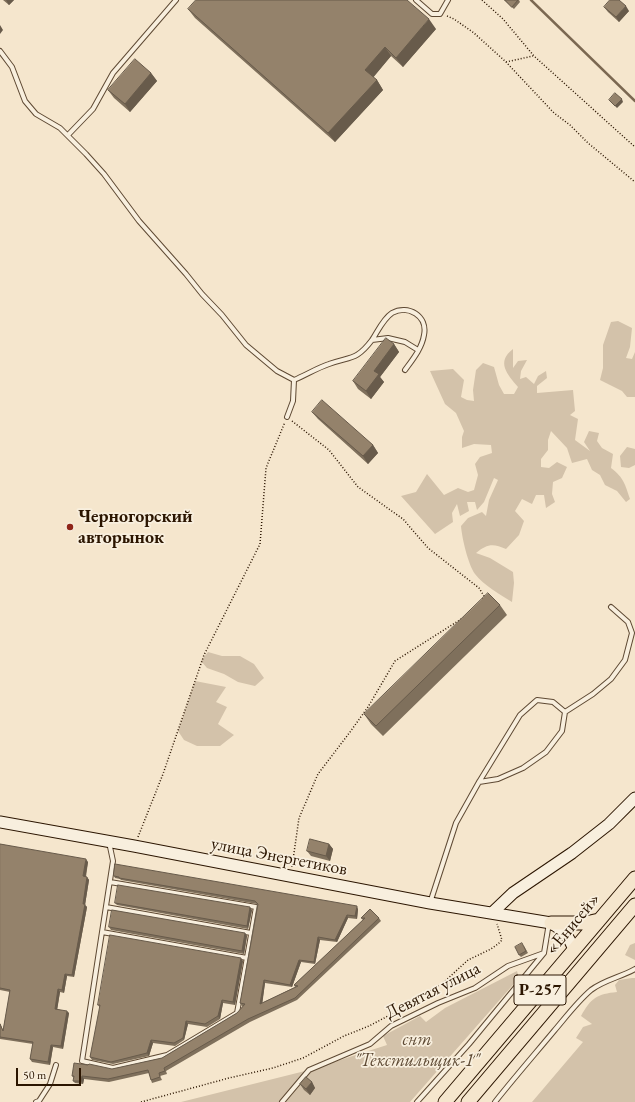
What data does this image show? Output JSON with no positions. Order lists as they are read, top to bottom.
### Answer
{
  "streets": {
    "highway": ["«Енисей»", "Р-257"],
    "main road": ["улица Энергетиков"],
    "lane": ["Девятая улица"]
  },
  "parks": ["снт \"Текстильщик-1\""],
  "places": ["Черногорский авторынок"],
  "scale_bar": "50 m"
}
